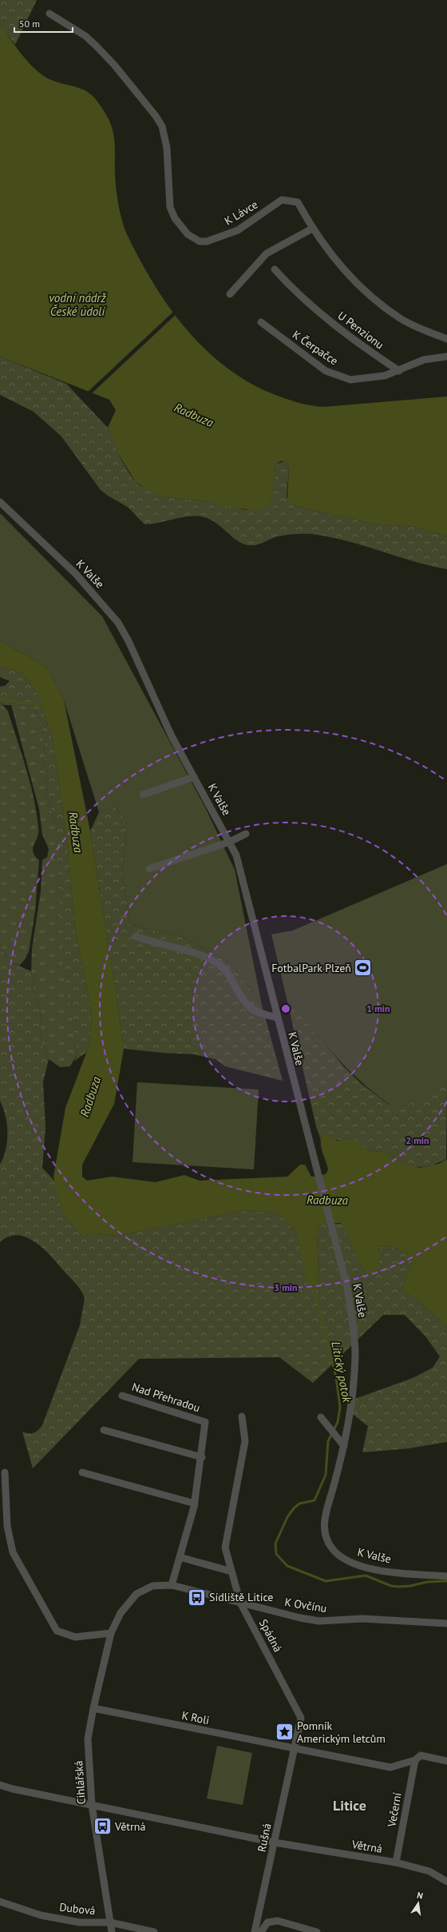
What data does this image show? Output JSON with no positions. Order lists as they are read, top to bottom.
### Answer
{
  "streets": {
    "street": [
      "K Lávce",
      "U Penzionu",
      "K Čerpačce",
      "K Valše",
      "Nad Přehradou",
      "K Ovčínu",
      "Spádná",
      "K Roli",
      "Cihlářská",
      "Večerní",
      "Rušná",
      "Větrná",
      "Dubová"
    ]
  },
  "crossings": [
    ["U Penzionu", "K Čerpačce"],
    ["Nad Přehradou", "K Ovčínu"],
    ["K Ovčínu", "Spádná"],
    ["K Ovčínu", "Cihlářská"],
    ["Spádná", "K Roli"],
    ["Spádná", "Rušná"],
    ["K Roli", "Cihlářská"],
    ["K Roli", "Večerní"],
    ["K Roli", "Rušná"],
    ["Cihlářská", "Větrná"],
    ["Cihlářská", "Dubová"],
    ["Večerní", "Větrná"],
    ["Rušná", "Větrná"]
  ],
  "districts": ["Litice"],
  "water": ["vodní nádrž České údolí", "Radbuza", "Litický potok"],
  "places": {
    "sports": ["FotbalPark Plzeň"],
    "bus stop": ["Sídliště Litice", "Větrná"],
    "place": ["Pomník Americkým letcům"]
  },
  "scale_bar": "50 m",
  "north": "top",
  "rings": ["1 min", "2 min", "3 min"]
}
